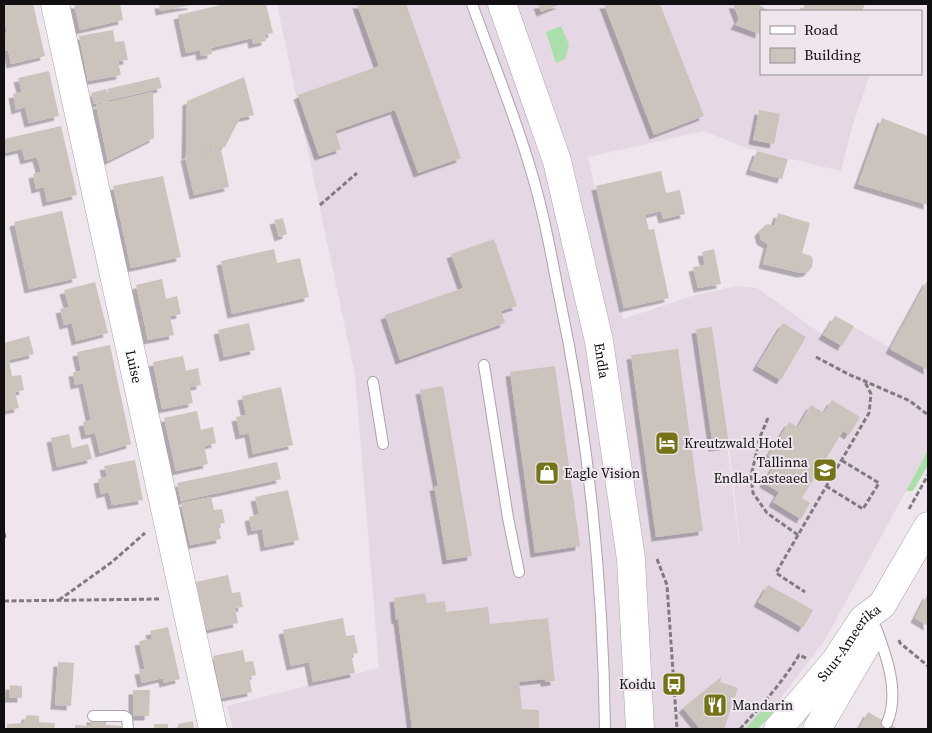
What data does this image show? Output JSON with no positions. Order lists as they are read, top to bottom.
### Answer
{
  "streets": {
    "main road": ["Endla", "Luise", "Suur-Ameerika"]
  },
  "places": {
    "hotel": ["Kreutzwald Hotel"],
    "school or university": ["Tallinna Endla Lasteaed"],
    "shop": ["Eagle Vision"],
    "bus stop": ["Koidu"],
    "restaurant": ["Mandarin"]
  },
  "legend": ["Road", "Building"]
}
